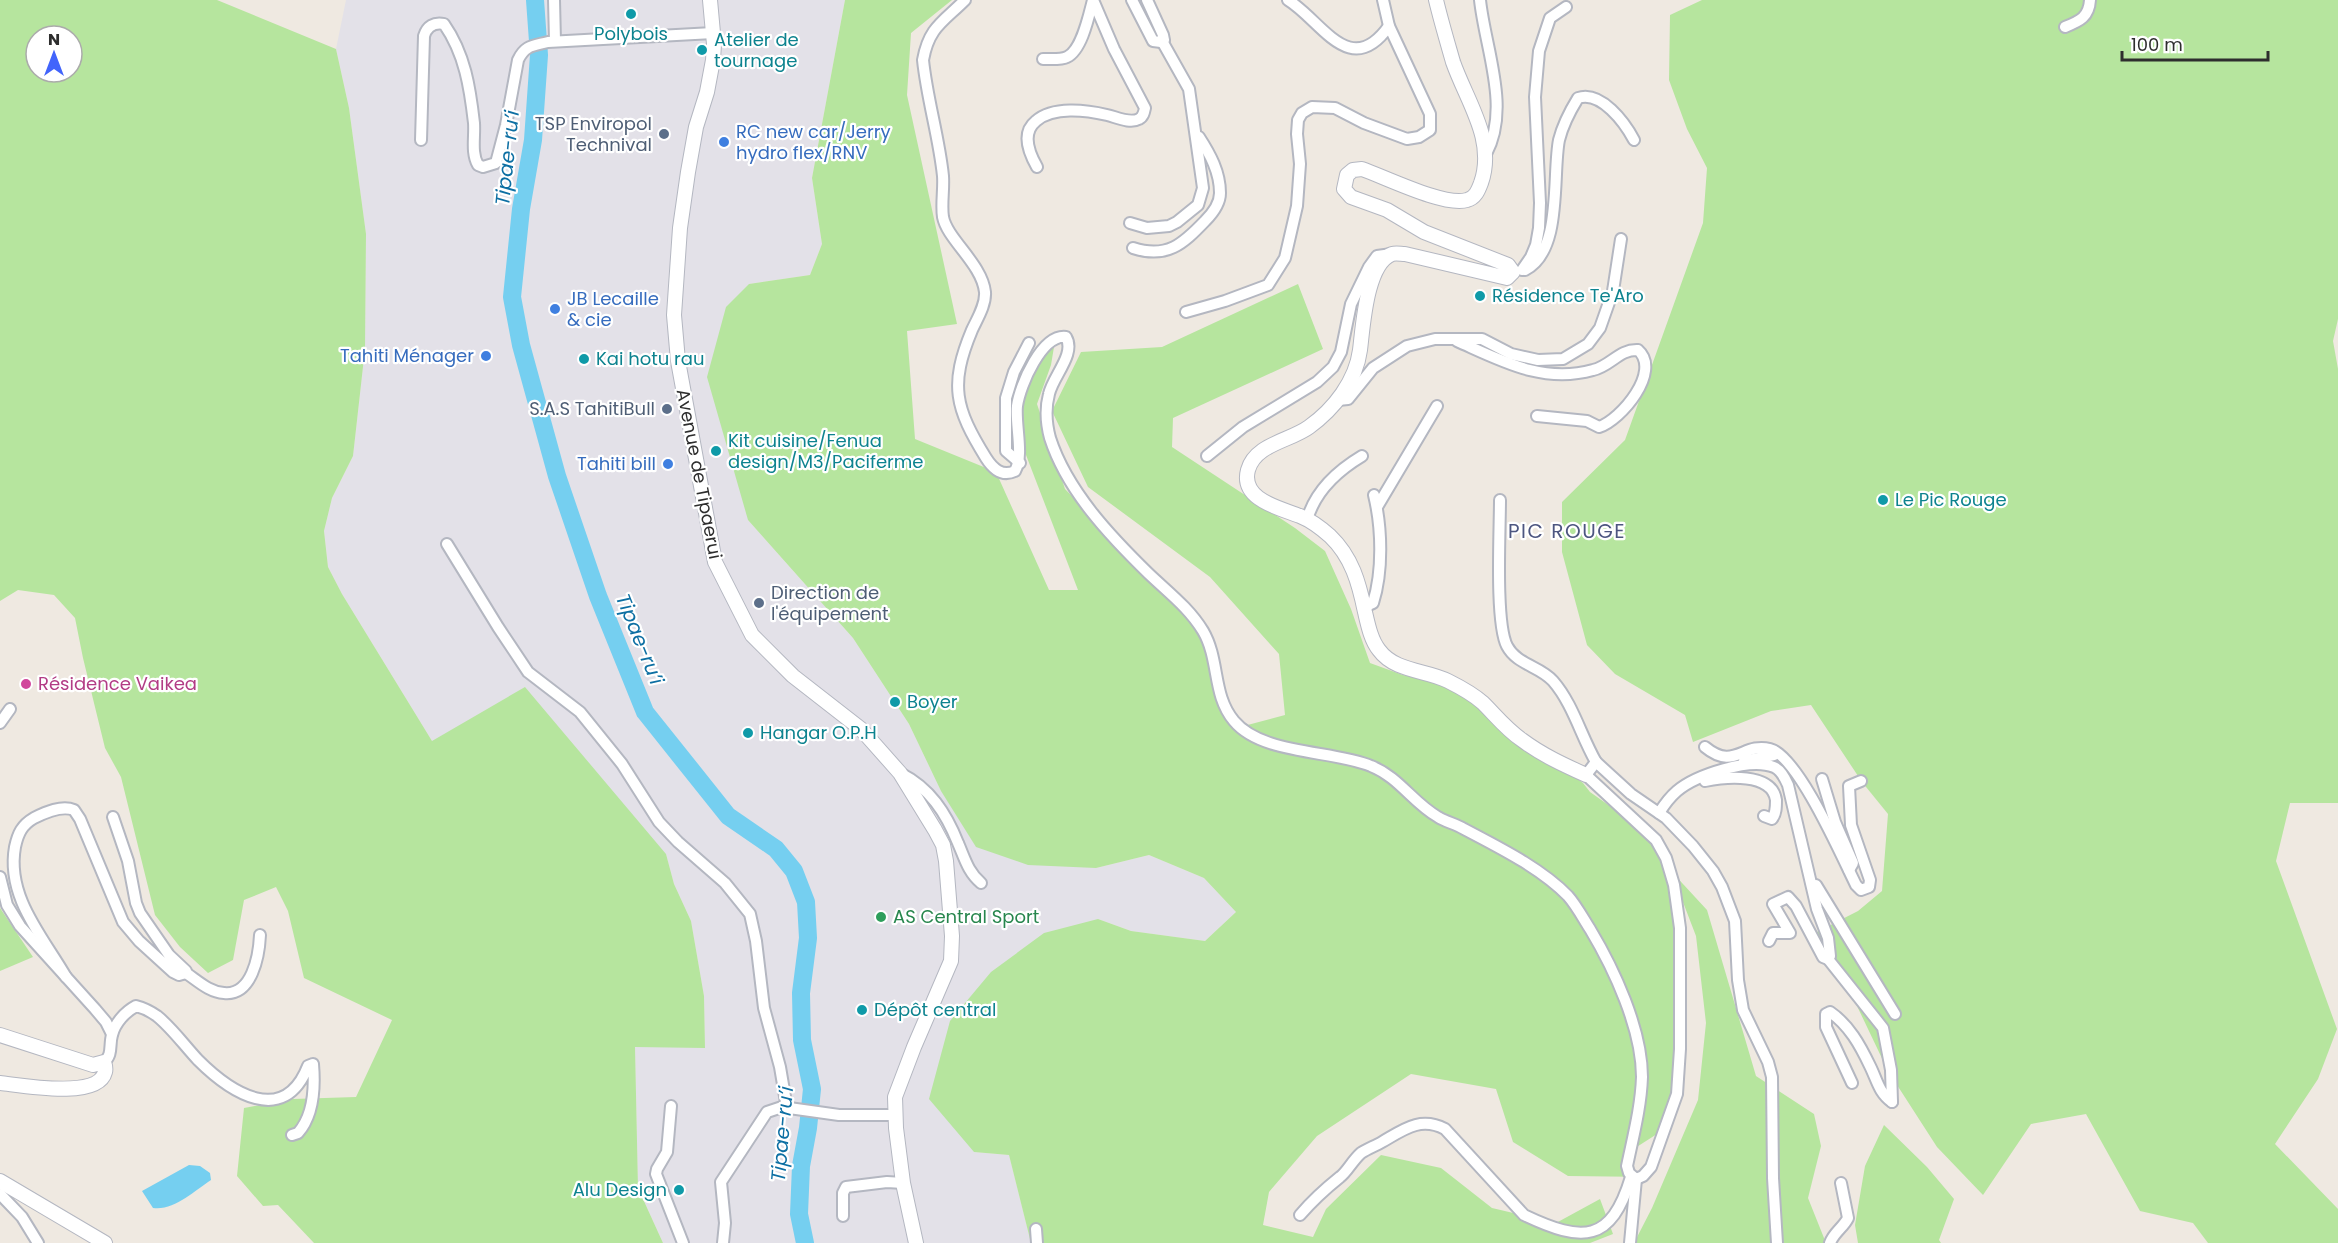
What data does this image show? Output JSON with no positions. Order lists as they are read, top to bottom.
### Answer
{
  "streets": {
    "street": ["Avenue de Tipaerui"]
  },
  "districts": ["PIC ROUGE"],
  "water": ["Tipae-ru’i"],
  "places": [
    "Polybois",
    "Atelier de tournage",
    "TSP Enviropol Technival",
    "RC new car/Jerry hydro flex/RNV",
    "Résidence Te'Aro",
    "JB Lecaille & cie",
    "Tahiti Ménager",
    "Kai hotu rau",
    "S.A.S TahitiBull",
    "Kit cuisine/Fenua design/M3/Paciferme",
    "Tahiti bill",
    "Le Pic Rouge",
    "Direction de l'équipement",
    "Résidence Vaikea",
    "Boyer",
    "Hangar O.P.H",
    "AS Central Sport",
    "Dépôt central",
    "Alu Design"
  ],
  "scale_bar": "100 m",
  "north": "top"
}
